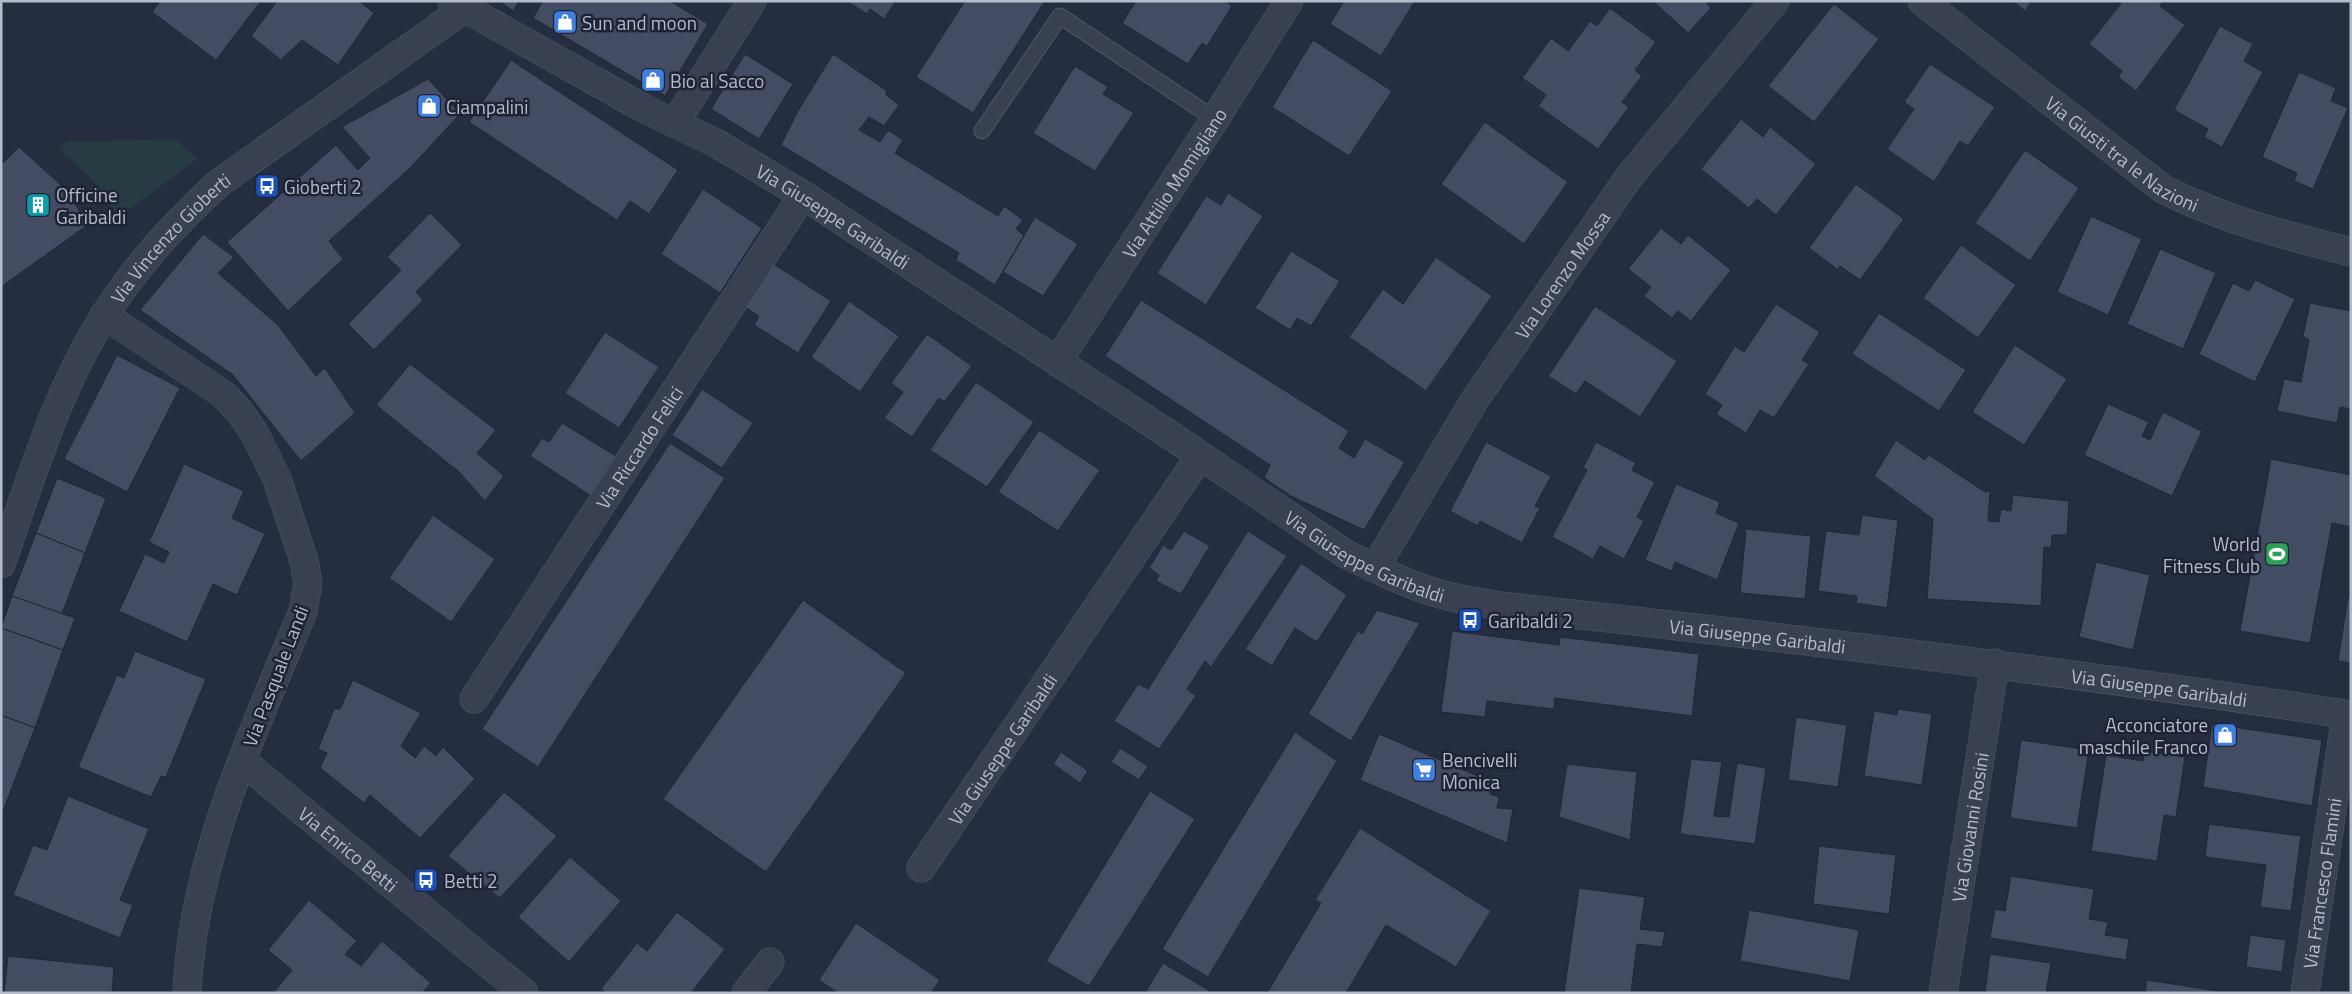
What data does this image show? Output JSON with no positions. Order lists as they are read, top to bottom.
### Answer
{
  "streets": {
    "street": [
      "Via Giusti tra le Nazioni",
      "Via Attilio Momigliano",
      "Via Giuseppe Garibaldi",
      "Via Vincenzo Gioberti",
      "Via Lorenzo Mossa",
      "Via Riccardo Felici",
      "Via Pasquale Landi",
      "Via Giovanni Rosini",
      "Via Enrico Betti",
      "Via Francesco Flamini"
    ]
  },
  "crossings": [
    ["Via Attilio Momigliano", "Via Giuseppe Garibaldi"],
    ["Via Giuseppe Garibaldi", "Via Vincenzo Gioberti"],
    ["Via Giuseppe Garibaldi", "Via Lorenzo Mossa"],
    ["Via Giuseppe Garibaldi", "Via Riccardo Felici"],
    ["Via Giuseppe Garibaldi", "Via Giovanni Rosini"],
    ["Via Giuseppe Garibaldi", "Via Francesco Flamini"],
    ["Via Vincenzo Gioberti", "Via Pasquale Landi"],
    ["Via Pasquale Landi", "Via Enrico Betti"]
  ],
  "places": {
    "shop": [
      "Sun and moon",
      "Bio al Sacco",
      "Ciampalini",
      "Acconciatore maschile Franco"
    ],
    "bus stop": ["Gioberti 2", "Garibaldi 2", "Betti 2"],
    "building": ["Officine Garibaldi"],
    "sports": ["World Fitness Club"],
    "supermarket": ["Bencivelli Monica"]
  }
}
